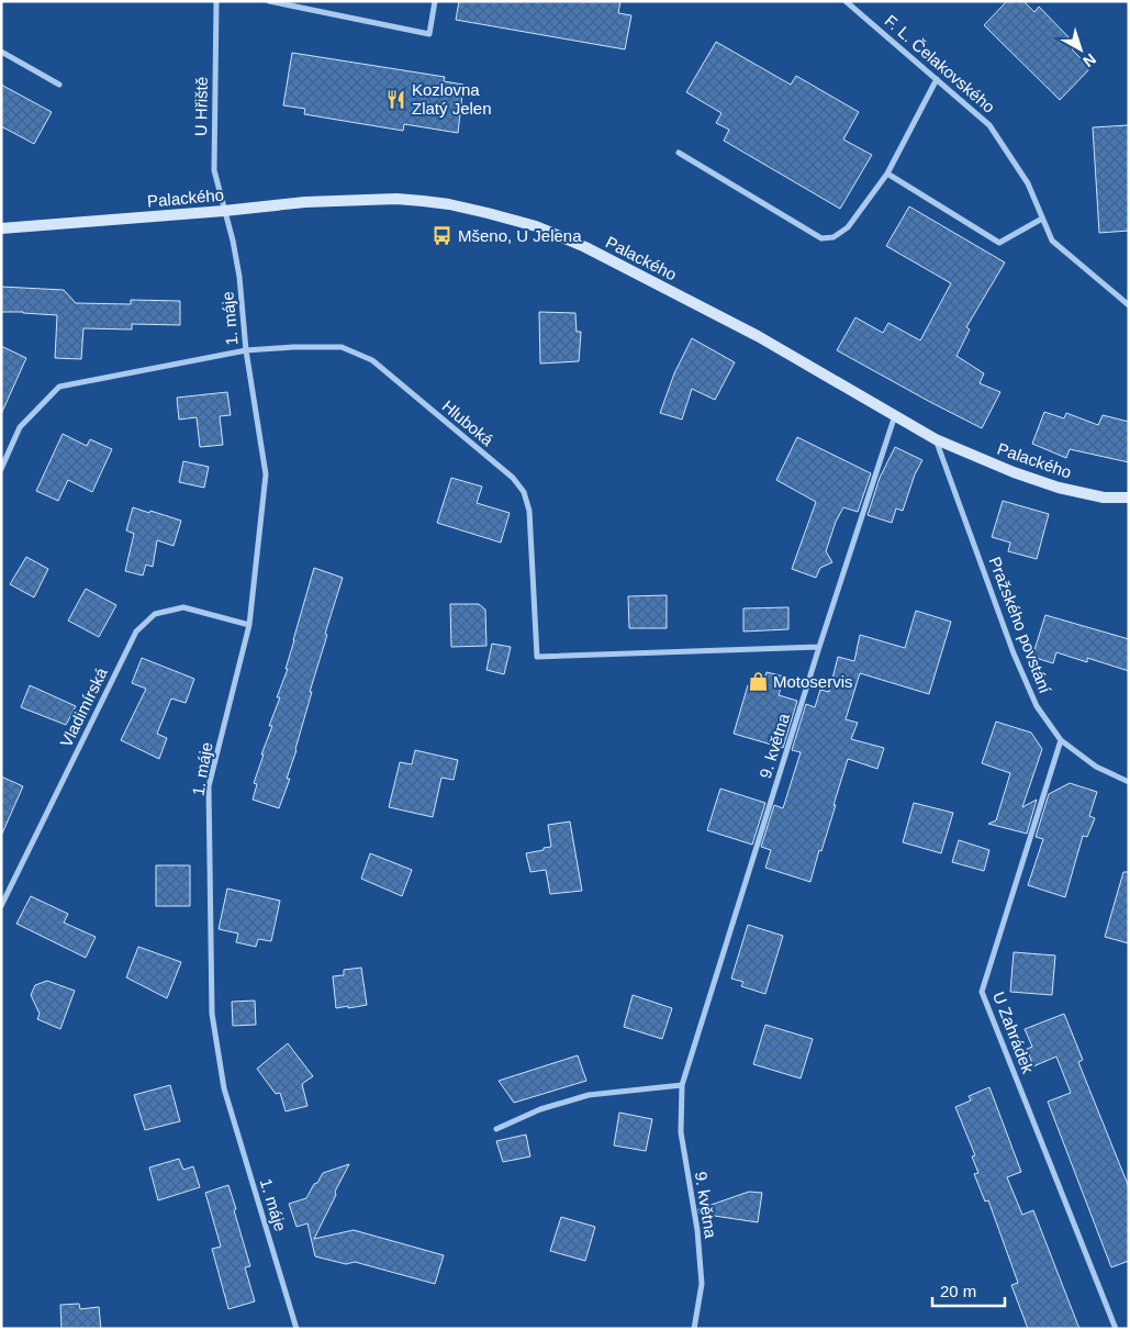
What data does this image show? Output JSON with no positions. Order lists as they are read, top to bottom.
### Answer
{
  "streets": {
    "street": [
      "F. L. Čelakovského",
      "U Hřiště",
      "Palackého",
      "1. máje",
      "Hluboká",
      "Pražského povstání",
      "Vladimírská",
      "9. května",
      "U Zahrádek"
    ]
  },
  "crossings": [
    ["U Hřiště", "Palackého"],
    ["U Hřiště", "1. máje"],
    ["Palackého", "1. máje"],
    ["Palackého", "Pražského povstání"],
    ["Palackého", "9. května"],
    ["1. máje", "Hluboká"],
    ["1. máje", "Vladimírská"],
    ["Hluboká", "9. května"],
    ["Pražského povstání", "U Zahrádek"]
  ],
  "places": {
    "restaurant": ["Kozlovna Zlatý Jelen"],
    "bus stop": ["Mšeno, U Jelena"],
    "shop": ["Motoservis"]
  },
  "scale_bar": "20 m",
  "north": "bottom right"
}
